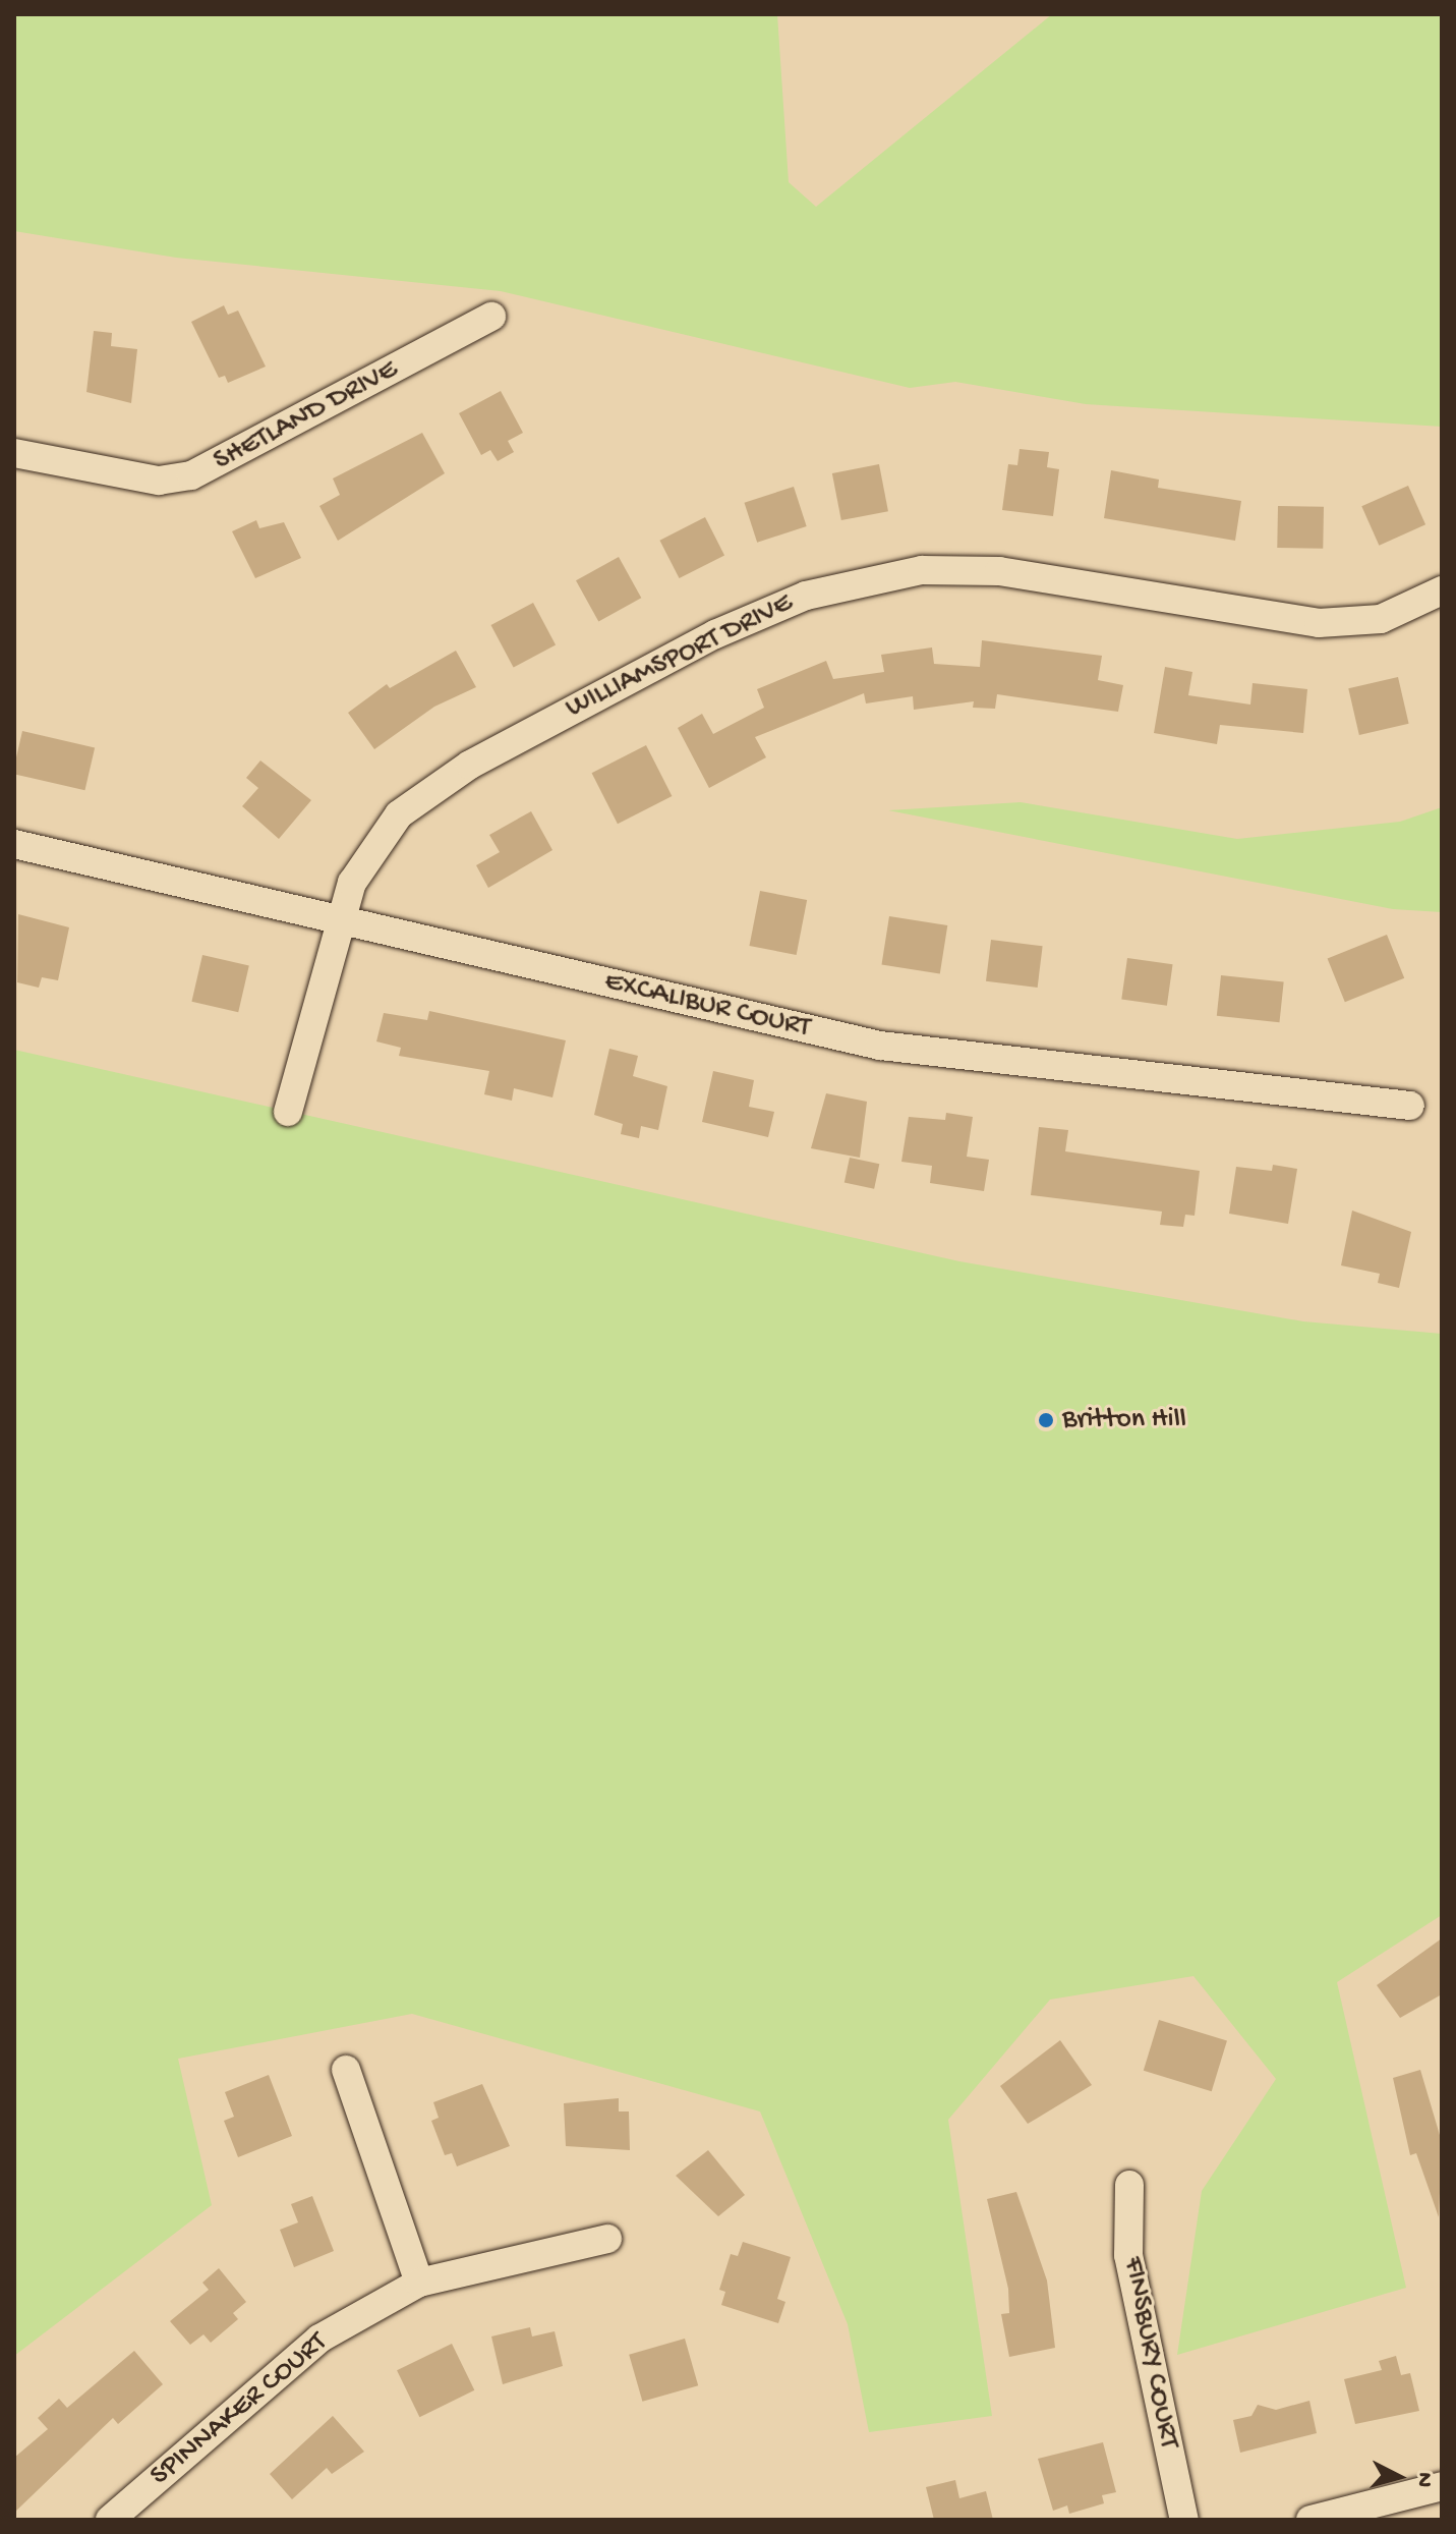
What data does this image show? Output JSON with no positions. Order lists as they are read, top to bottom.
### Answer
{
  "streets": {
    "street": [
      "SHETLAND DRIVE",
      "WILLIAMSPORT DRIVE",
      "EXCALIBUR COURT",
      "FINSBURY COURT",
      "SPINNAKER COURT"
    ]
  },
  "crossings": [
    ["WILLIAMSPORT DRIVE", "EXCALIBUR COURT"]
  ],
  "places": ["Britton Hill"],
  "north": "right"
}
